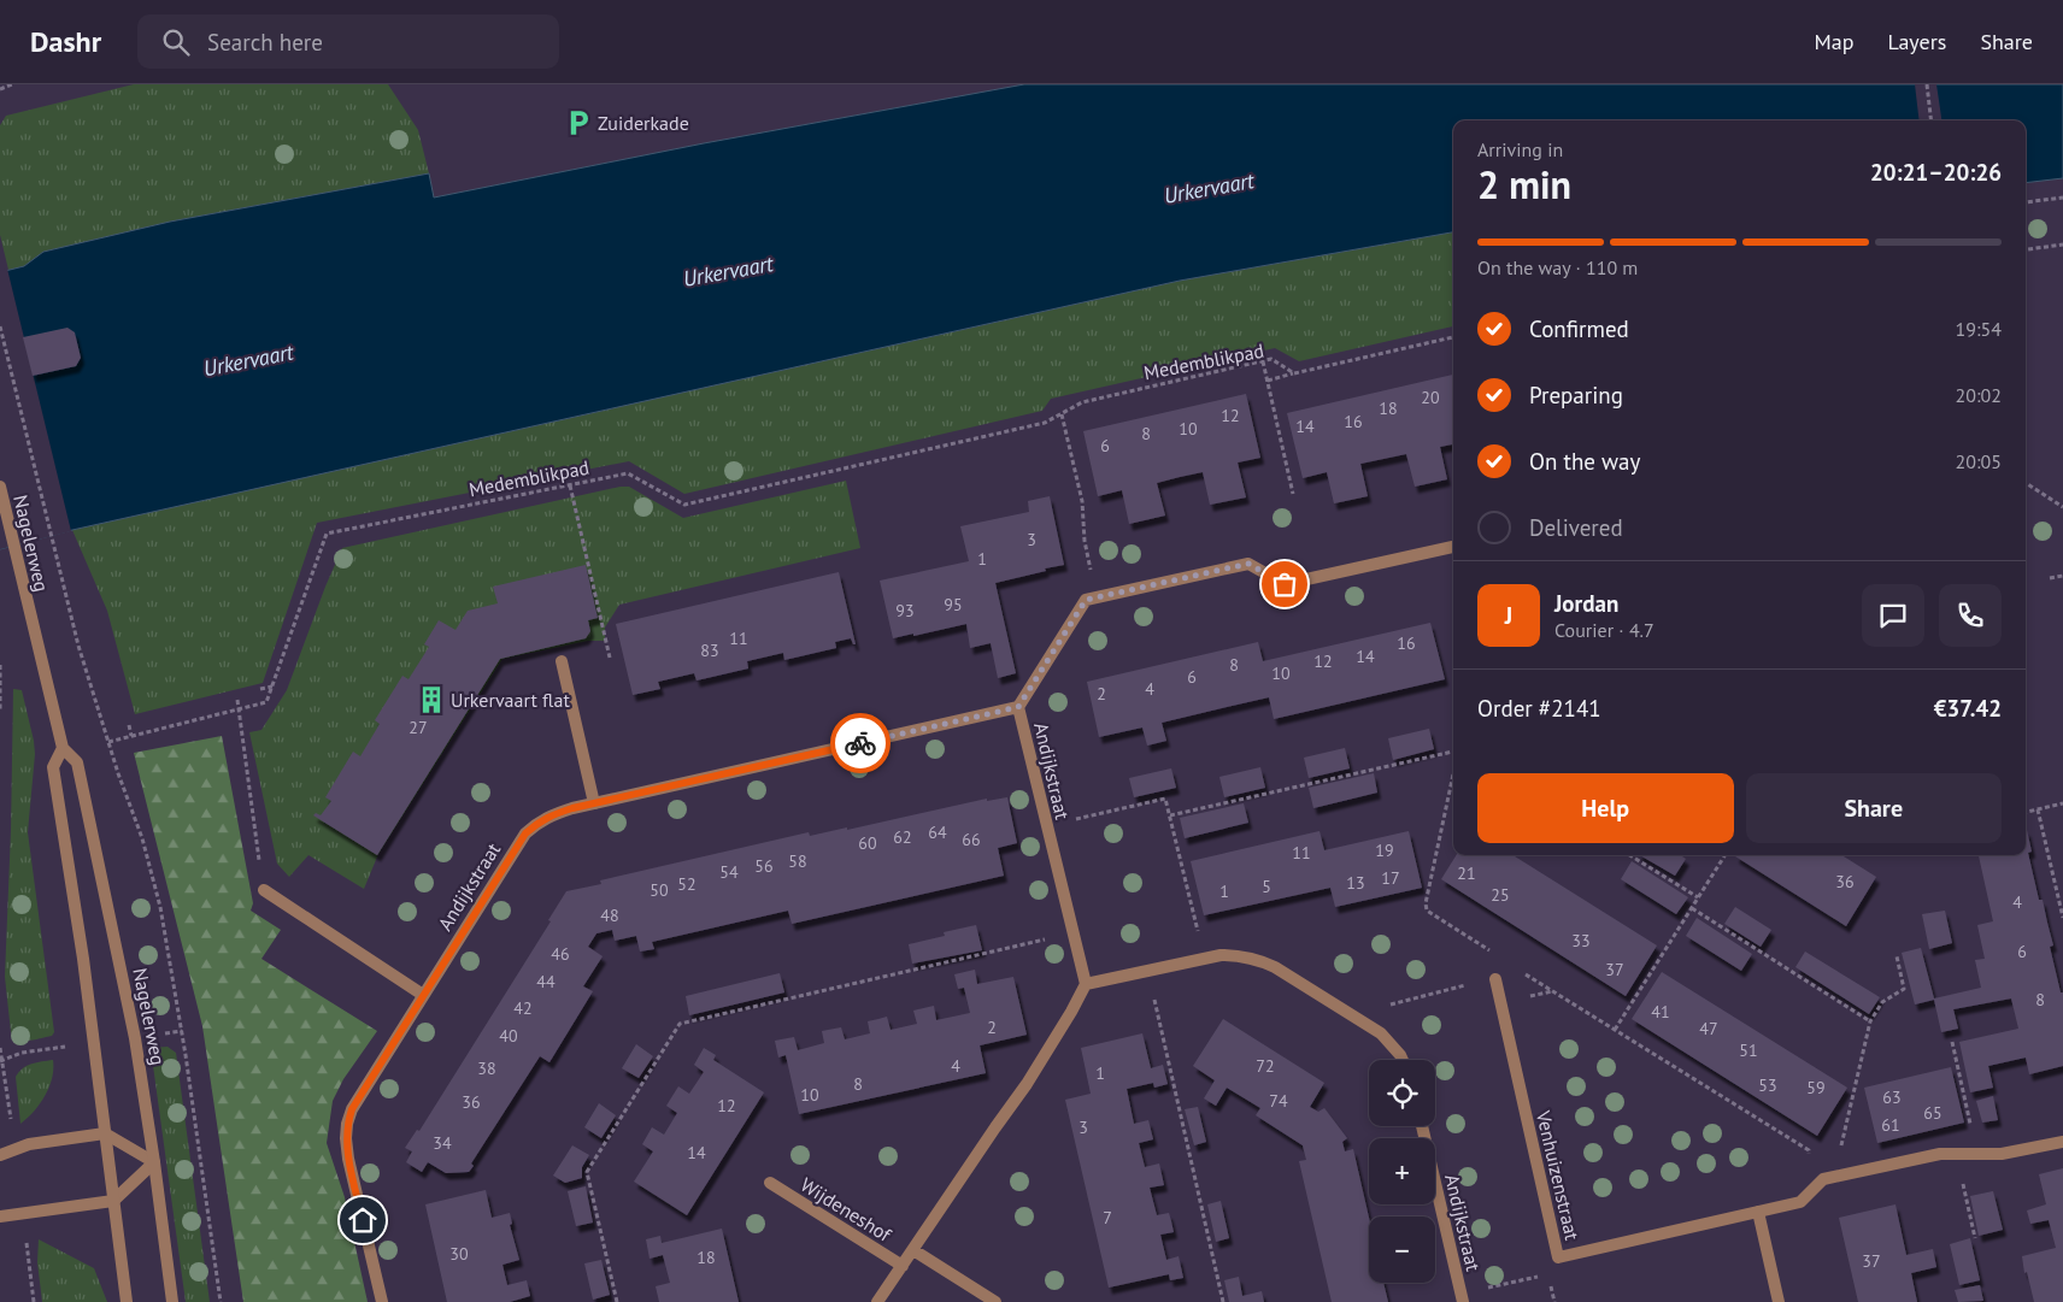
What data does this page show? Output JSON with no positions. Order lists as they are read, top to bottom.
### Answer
{
  "streets": {
    "street": [
      "Nagelerweg",
      "Andijkstraat",
      "Venhuizenstraat",
      "Wijdeneshof"
    ],
    "path": ["Medemblikpad"]
  },
  "water": ["Urkervaart"],
  "places": {
    "parking": ["Zuiderkade"],
    "building": ["Urkervaart flat"]
  },
  "house_numbers": [
    "20",
    "18",
    "12",
    "16",
    "14",
    "10",
    "8",
    "6",
    "3",
    "1",
    "95",
    "93",
    "11",
    "16",
    "83",
    "14",
    "12",
    "8",
    "10",
    "6",
    "4",
    "2",
    "27",
    "64",
    "62",
    "66",
    "60",
    "19",
    "11",
    "58",
    "56",
    "54",
    "21",
    "17",
    "36",
    "13",
    "52",
    "5",
    "50",
    "1",
    "25",
    "4",
    "48",
    "33",
    "6",
    "46",
    "37",
    "44",
    "8",
    "42",
    "41",
    "2",
    "47",
    "40",
    "51",
    "4",
    "72",
    "38",
    "1",
    "8",
    "53",
    "59",
    "10",
    "63",
    "74",
    "36",
    "12",
    "65",
    "61",
    "3",
    "34",
    "14",
    "7",
    "30",
    "18",
    "37"
  ],
  "page": {
    "header": "Dashr",
    "search": "Search here",
    "nav": ["Map", "Layers", "Share"],
    "heading": ["2 min", "Arriving in", "20:21–20:26"],
    "panel": [
      "Jordan",
      "Courier · 4.7",
      "Order #2141",
      "€37.42"
    ],
    "bar": "On the way · 110 m",
    "list": [
      ["Confirmed", "19:54"],
      ["Preparing", "20:02"],
      ["On the way", "20:05"],
      "Delivered"
    ],
    "round": "J",
    "buttons": ["Help", "Share"],
    "map_buttons": ["+", "−"]
  }
}
